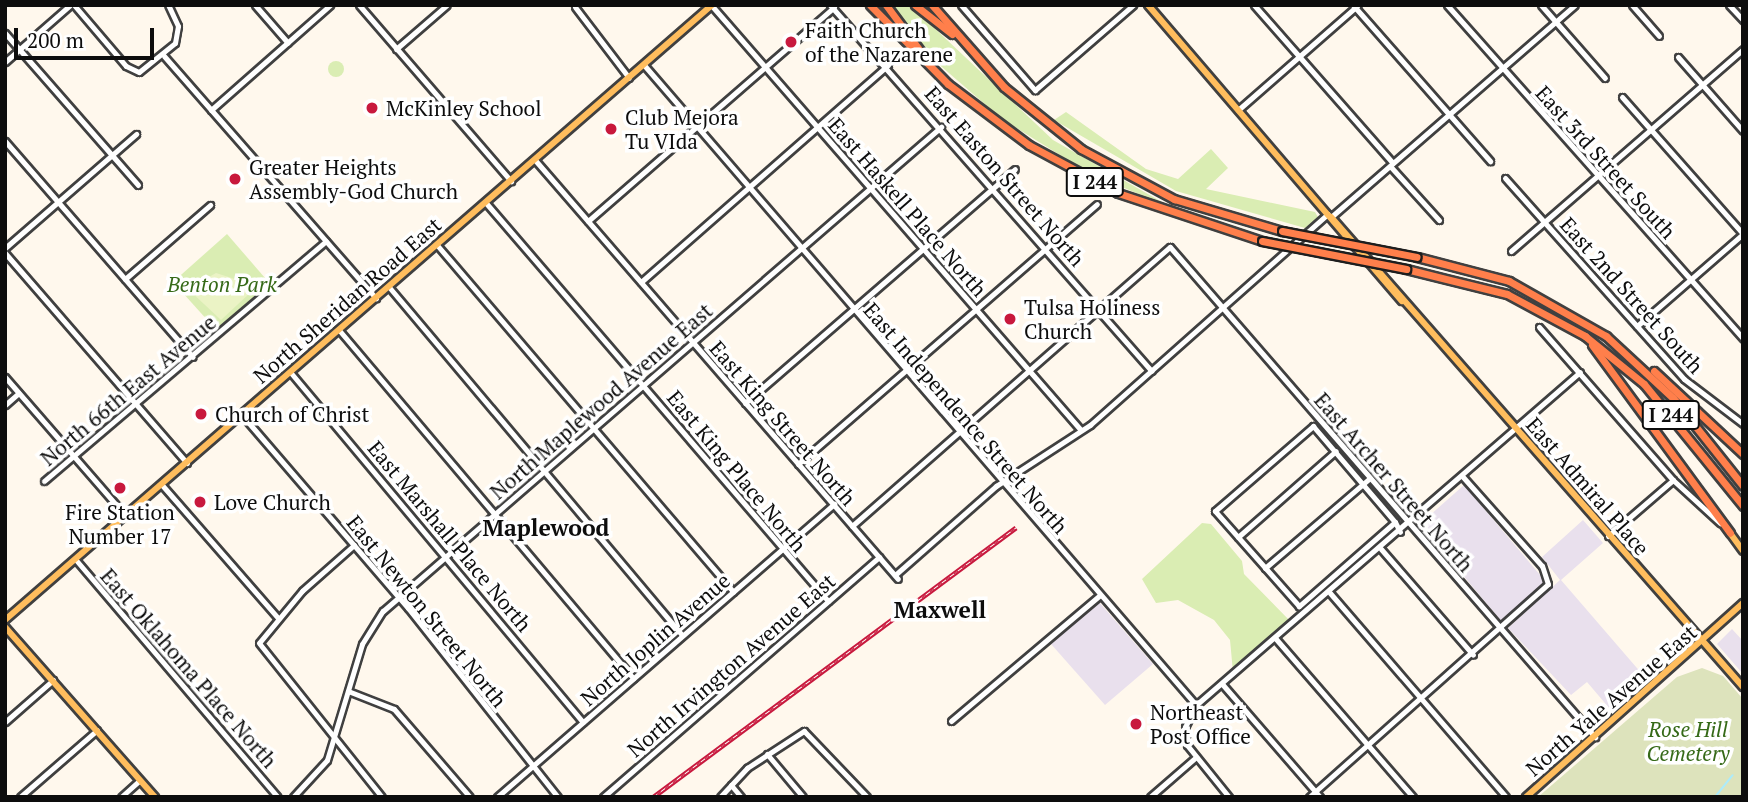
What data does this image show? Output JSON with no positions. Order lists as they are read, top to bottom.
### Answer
{
  "streets": {
    "highway": ["I 244"],
    "main road": ["North Sheridan Road East", "East Admiral Place", "North Yale Avenue East"],
    "street": [
      "East 3rd Street South",
      "East Easton Street North",
      "East Haskell Place North",
      "East 2nd Street South",
      "North 66th East Avenue",
      "North Maplewood Avenue East",
      "East Independence Street North",
      "East King Street North",
      "East King Place North",
      "East Archer Street North",
      "East Marshall Place North",
      "East Newton Street North",
      "North Joplin Avenue",
      "North Irvington Avenue East",
      "East Oklahoma Place North"
    ]
  },
  "crossings": [
    ["East Easton Street North", "North Maplewood Avenue East"],
    ["East Easton Street North", "East Archer Street North"],
    ["East Haskell Place North", "North Sheridan Road East"],
    ["East Haskell Place North", "North Maplewood Avenue East"],
    ["North Sheridan Road East", "East Independence Street North"],
    ["North Sheridan Road East", "East King Street North"],
    ["North Sheridan Road East", "East King Place North"],
    ["North Sheridan Road East", "East Marshall Place North"],
    ["North Sheridan Road East", "East Newton Street North"],
    ["North Sheridan Road East", "East Oklahoma Place North"],
    ["North Maplewood Avenue East", "East Independence Street North"],
    ["North Maplewood Avenue East", "East King Street North"],
    ["North Maplewood Avenue East", "East King Place North"],
    ["North Maplewood Avenue East", "East Marshall Place North"],
    ["North Maplewood Avenue East", "East Newton Street North"],
    ["East Independence Street North", "East King Street North"],
    ["East King Street North", "North Joplin Avenue"],
    ["East King Street North", "North Irvington Avenue East"],
    ["East King Place North", "North Joplin Avenue"],
    ["East King Place North", "North Irvington Avenue East"],
    ["East Archer Street North", "North Yale Avenue East"],
    ["East Admiral Place", "North Yale Avenue East"],
    ["East Marshall Place North", "North Joplin Avenue"],
    ["East Newton Street North", "North Joplin Avenue"]
  ],
  "districts": ["Maplewood", "Maxwell"],
  "parks": ["Benton Park", "Rose Hill Cemetery"],
  "places": [
    "Faith Church of the Nazarene",
    "McKinley School",
    "Club Mejora Tu VIda",
    "Greater Heights Assembly-God Church",
    "Tulsa Holiness Church",
    "Church of Christ",
    "Fire Station Number 17",
    "Love Church",
    "Northeast Post Office"
  ],
  "scale_bar": "200 m"
}
